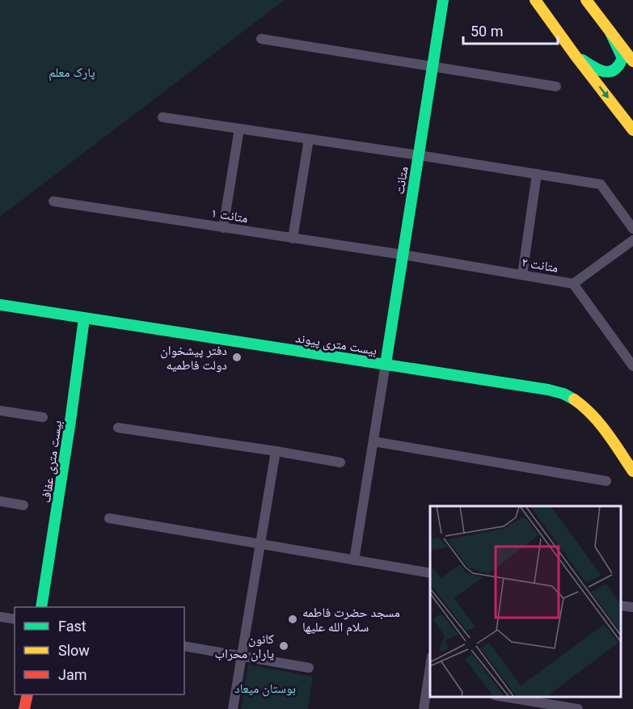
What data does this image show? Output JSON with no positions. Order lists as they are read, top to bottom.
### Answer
{
  "streets": {
    "street": [
      "متانت",
      "متانت ۱",
      "متانت ۲",
      "بیست متری پیوند",
      "بیست متری عفاف"
    ]
  },
  "crossings": [
    ["متانت", "متانت ۱"],
    ["متانت", "متانت ۲"],
    ["متانت", "بیست متری پیوند"],
    ["متانت ۱", "متانت ۲"],
    ["بیست متری پیوند", "بیست متری عفاف"]
  ],
  "parks": ["پارک معلم", "بوستان میعاد"],
  "places": ["دفتر پیشخوان دولت فاطمیه", "مسجد حضرت فاطمه سلام الله علیها", "کانون یاران محراب"],
  "legend": ["Fast", "Slow", "Jam"],
  "scale_bar": "50 m"
}
